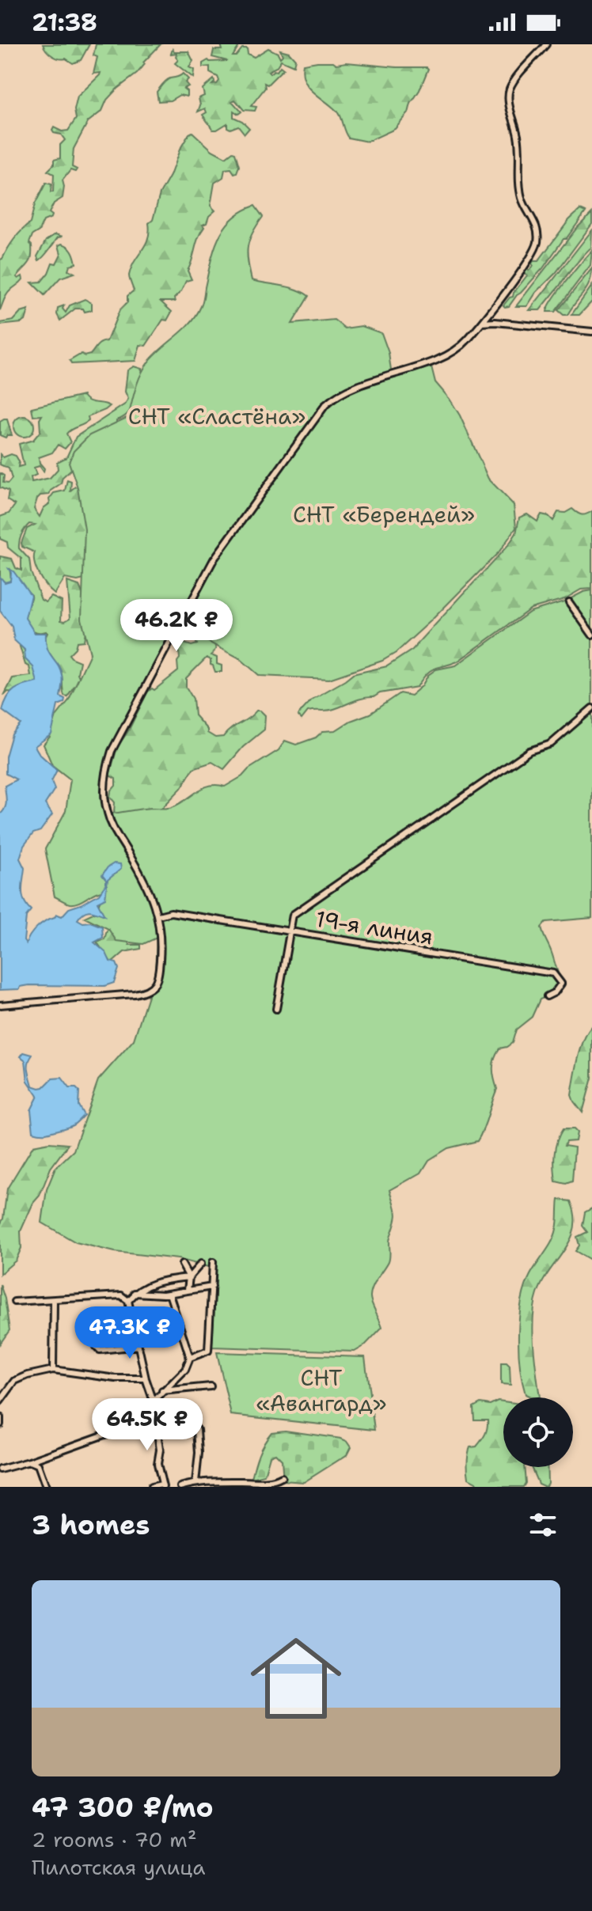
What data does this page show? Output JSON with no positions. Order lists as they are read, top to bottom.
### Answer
{
  "streets": {
    "street": ["19-я линия"]
  },
  "parks": ["СНТ «Сластёна»", "СНТ «Берендей»", "СНТ «Авангард»"],
  "page": {
    "status": "21:38",
    "price": ["46.2K ₽", "47.3K ₽", "64.5K ₽"],
    "heading": "3 homes",
    "list": [
      {
        "name": "47 300 ₽/mo",
        "note": "2 rooms · 70 m² · Пилотская улица"
      }
    ]
  }
}
